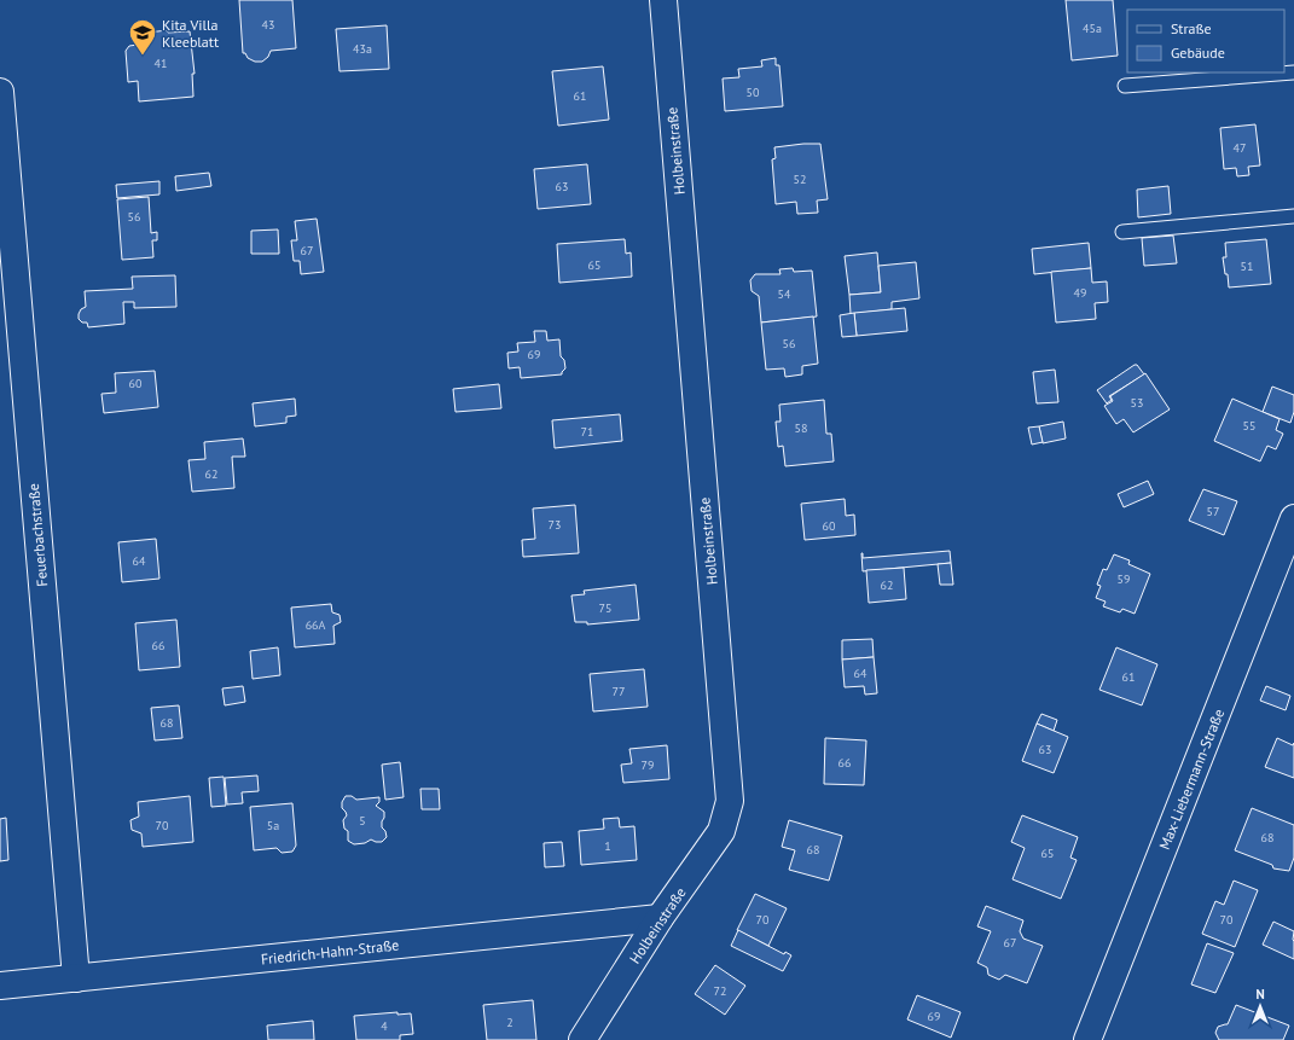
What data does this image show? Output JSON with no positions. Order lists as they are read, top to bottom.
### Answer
{
  "streets": {
    "street": [
      "Holbeinstraße",
      "Feuerbachstraße",
      "Max-Liebermann-Straße",
      "Friedrich-Hahn-Straße"
    ]
  },
  "crossings": [
    ["Holbeinstraße", "Friedrich-Hahn-Straße"],
    ["Feuerbachstraße", "Friedrich-Hahn-Straße"]
  ],
  "places": {
    "school or university": ["Kita Villa Kleeblatt"]
  },
  "house_numbers": [
    "43",
    "45a",
    "43a",
    "41",
    "50",
    "61",
    "47",
    "52",
    "63",
    "56",
    "67",
    "65",
    "51",
    "49",
    "54",
    "56",
    "69",
    "60",
    "53",
    "55",
    "58",
    "71",
    "62",
    "57",
    "73",
    "60",
    "64",
    "59",
    "62",
    "75",
    "66A",
    "66",
    "64",
    "61",
    "77",
    "68",
    "63",
    "66",
    "79",
    "5",
    "70",
    "5a",
    "68",
    "1",
    "68",
    "65",
    "70",
    "70",
    "67",
    "72",
    "69",
    "2",
    "4"
  ],
  "legend": ["Straße", "Gebäude"],
  "north": "top"
}
